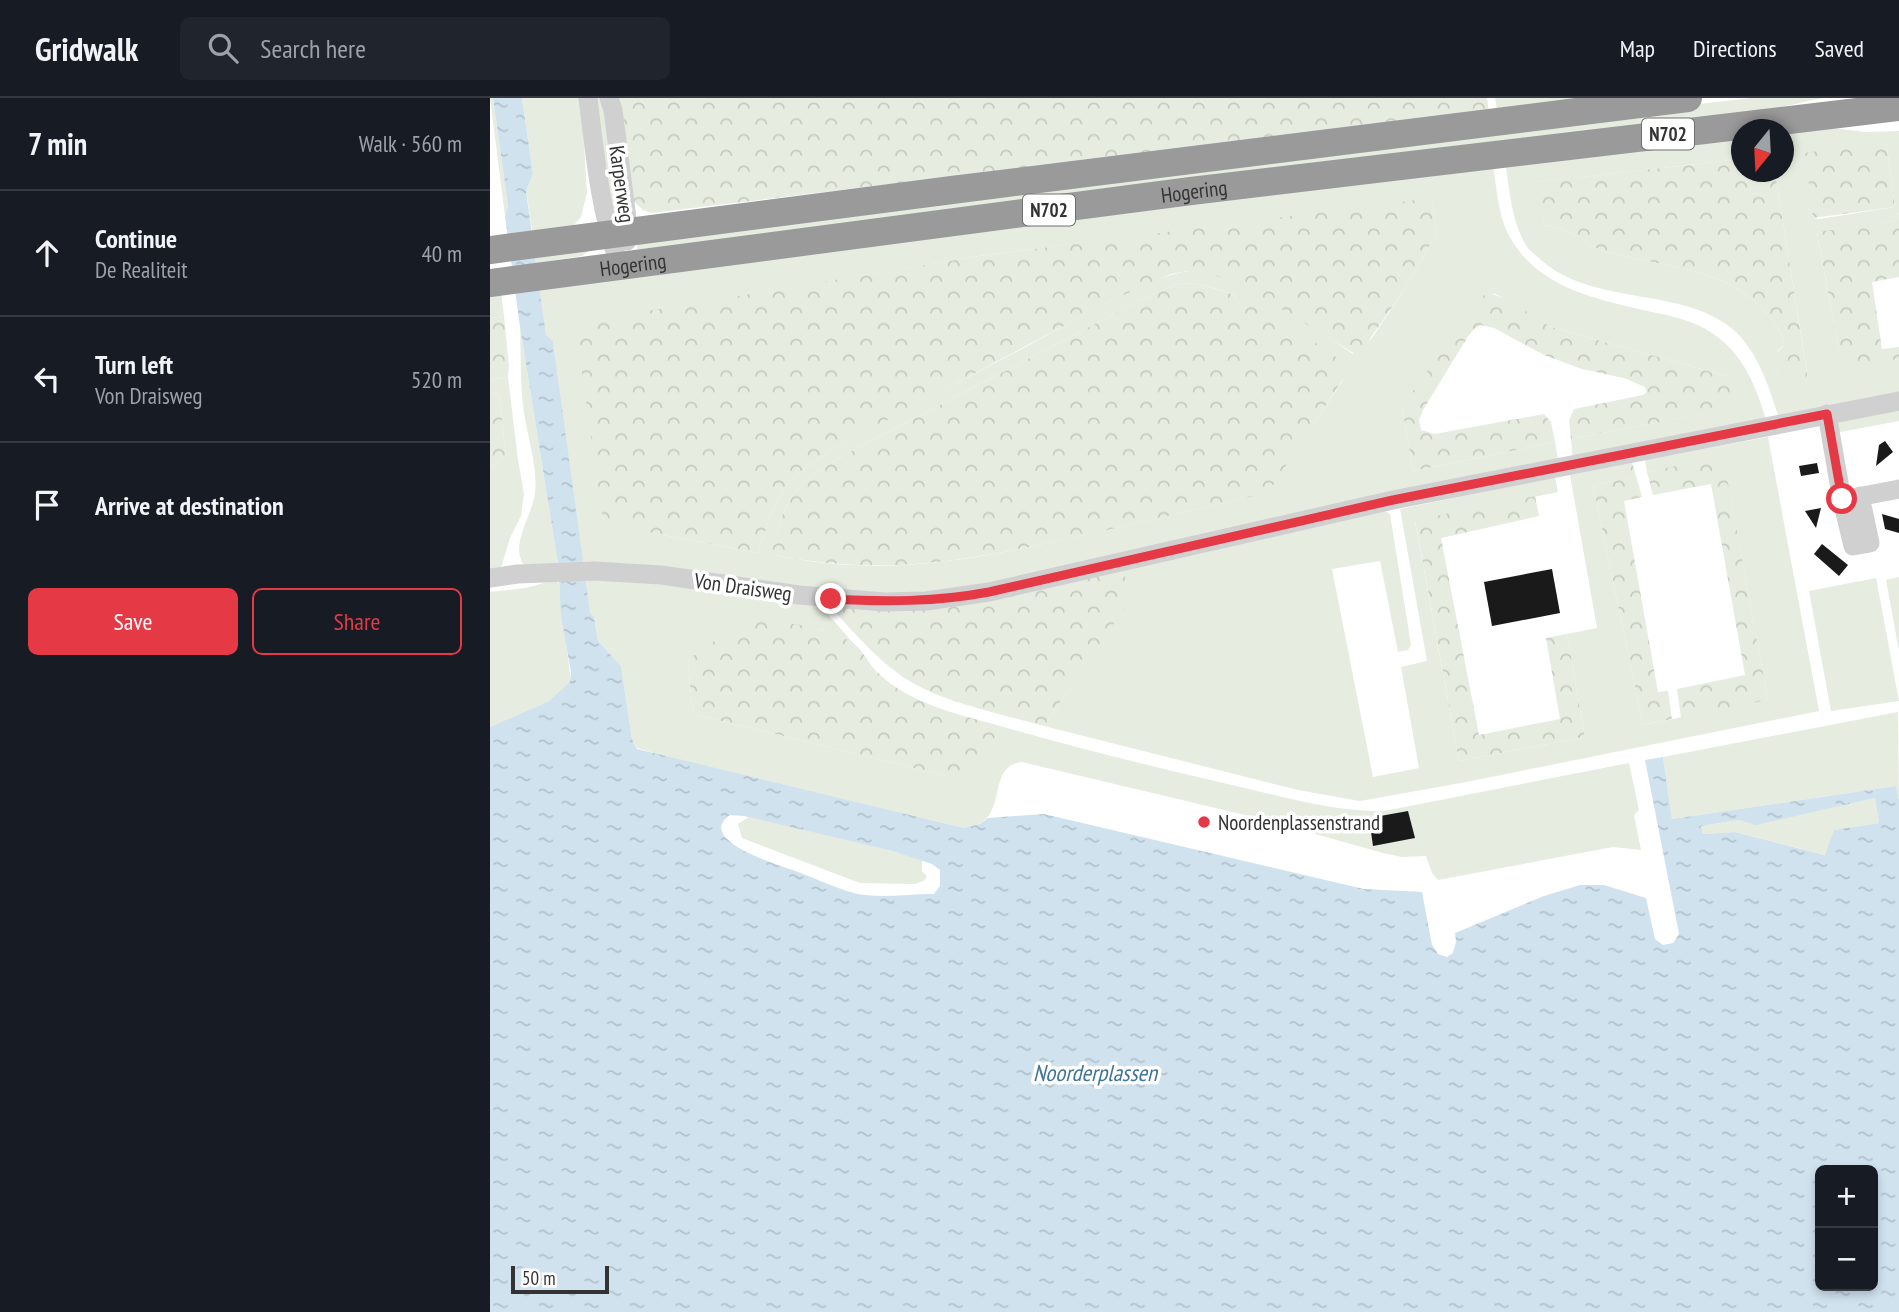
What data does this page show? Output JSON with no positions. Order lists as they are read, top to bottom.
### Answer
{
  "streets": {
    "highway": ["N702", "Hogering"],
    "street": ["Karperweg", "Von Draisweg"]
  },
  "crossings": [
    ["Karperweg", "Hogering"]
  ],
  "water": ["Noorderplassen"],
  "places": ["Noordenplassenstrand"],
  "scale_bar": "50 m",
  "north": "bottom",
  "page": {
    "header": "Gridwalk",
    "search": "Search here",
    "nav": ["Map", "Directions", "Saved"],
    "heading": ["7 min", "Walk · 560 m"],
    "list": [
      ["Continue", "De Realiteit", "40 m"],
      ["Turn left", "Von Draisweg", "520 m"],
      "Arrive at destination"
    ],
    "buttons": ["Save", "Share"],
    "map_buttons": ["+", "−"],
    "scale": "50 m"
  }
}
